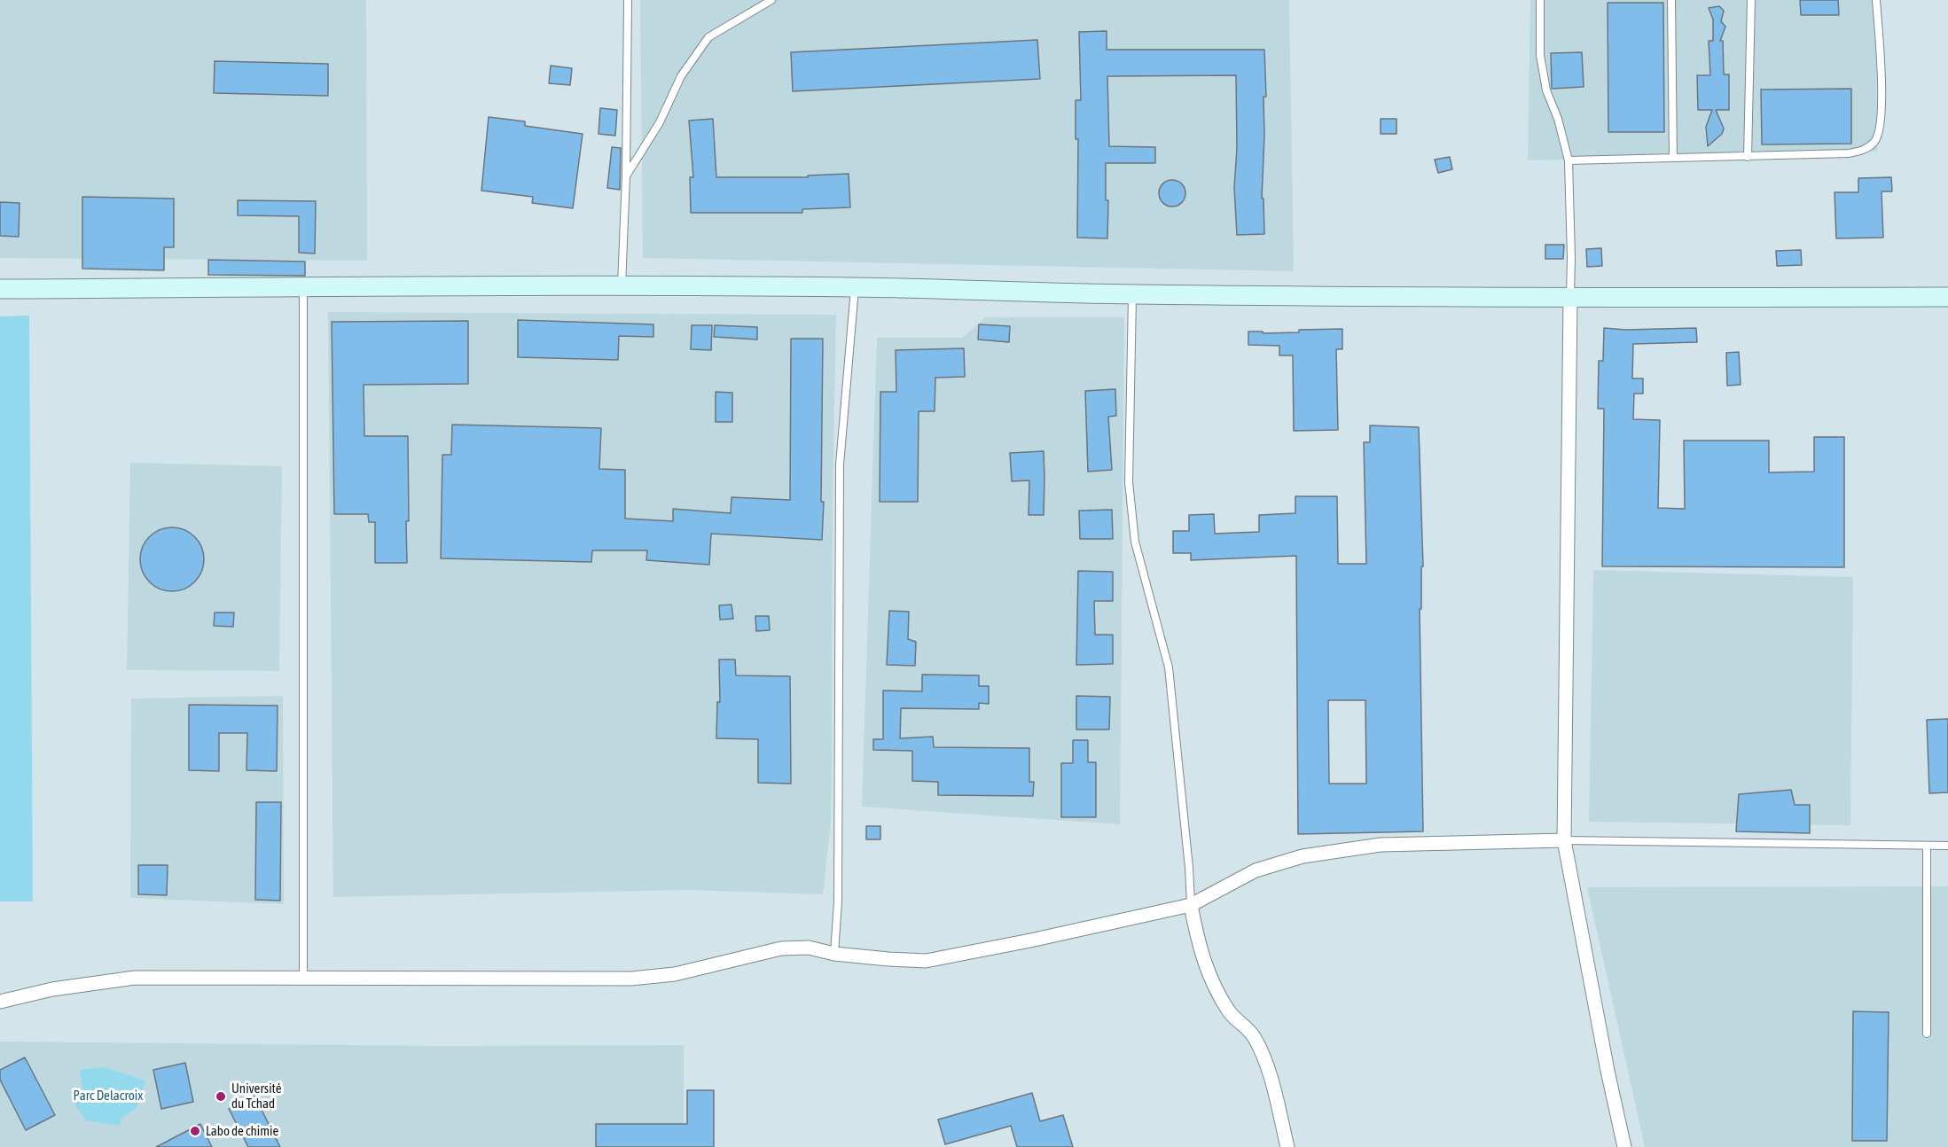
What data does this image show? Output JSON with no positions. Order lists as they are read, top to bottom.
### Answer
{
  "parks": ["Parc Delacroix"],
  "places": ["Université du Tchad", "Labo de chimie"]
}
